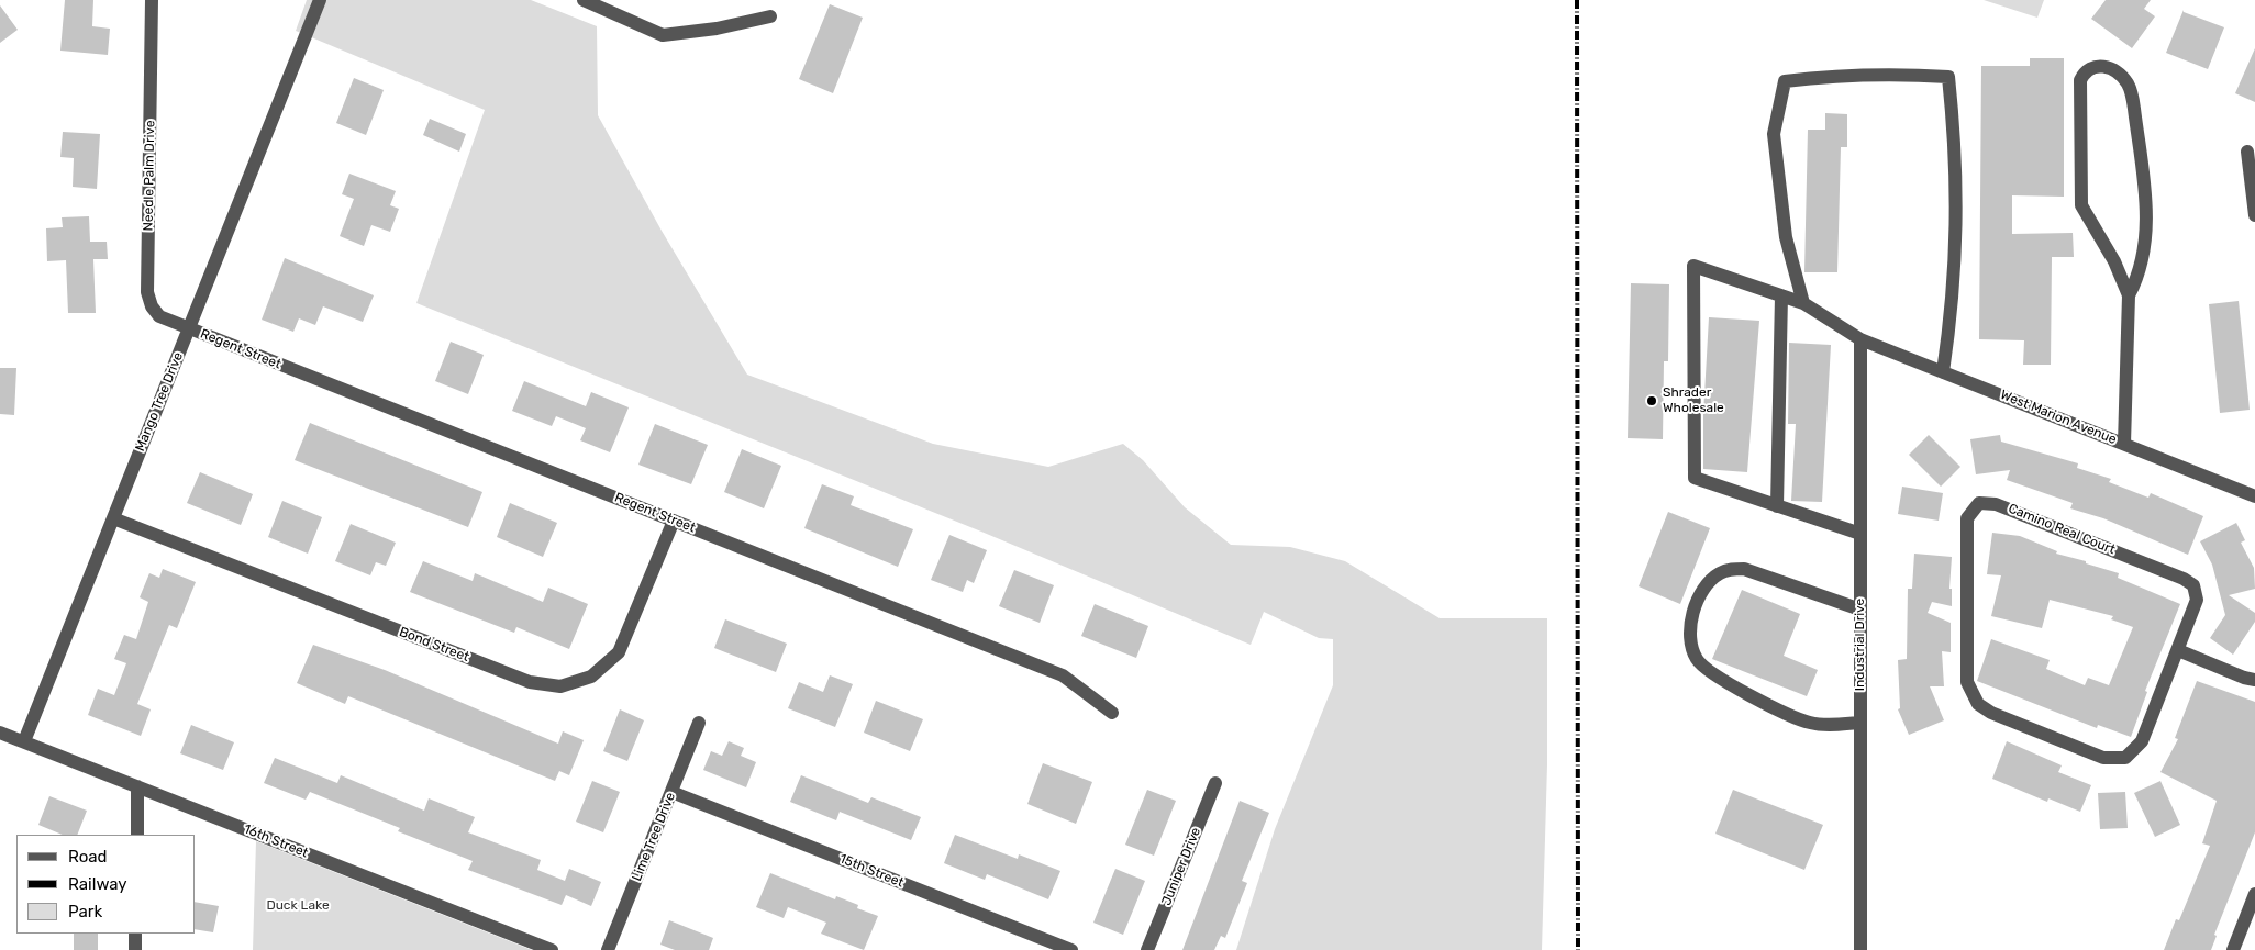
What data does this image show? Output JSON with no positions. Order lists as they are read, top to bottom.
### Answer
{
  "streets": {
    "street": [
      "Needle Palm Drive",
      "Regent Street",
      "Mango Tree Drive",
      "West Marion Avenue",
      "Camino Real Court",
      "Bond Street",
      "Industrial Drive",
      "Lime Tree Drive",
      "16th Street",
      "Juniper Drive",
      "15th Street"
    ]
  },
  "crossings": [
    ["Needle Palm Drive", "Regent Street"],
    ["Needle Palm Drive", "Mango Tree Drive"],
    ["Regent Street", "Mango Tree Drive"],
    ["Regent Street", "Bond Street"],
    ["Mango Tree Drive", "Bond Street"],
    ["Mango Tree Drive", "16th Street"],
    ["West Marion Avenue", "Industrial Drive"],
    ["Lime Tree Drive", "15th Street"]
  ],
  "parks": ["Duck Lake"],
  "places": ["Shrader Wholesale"],
  "legend": ["Road", "Railway", "Park"]
}
